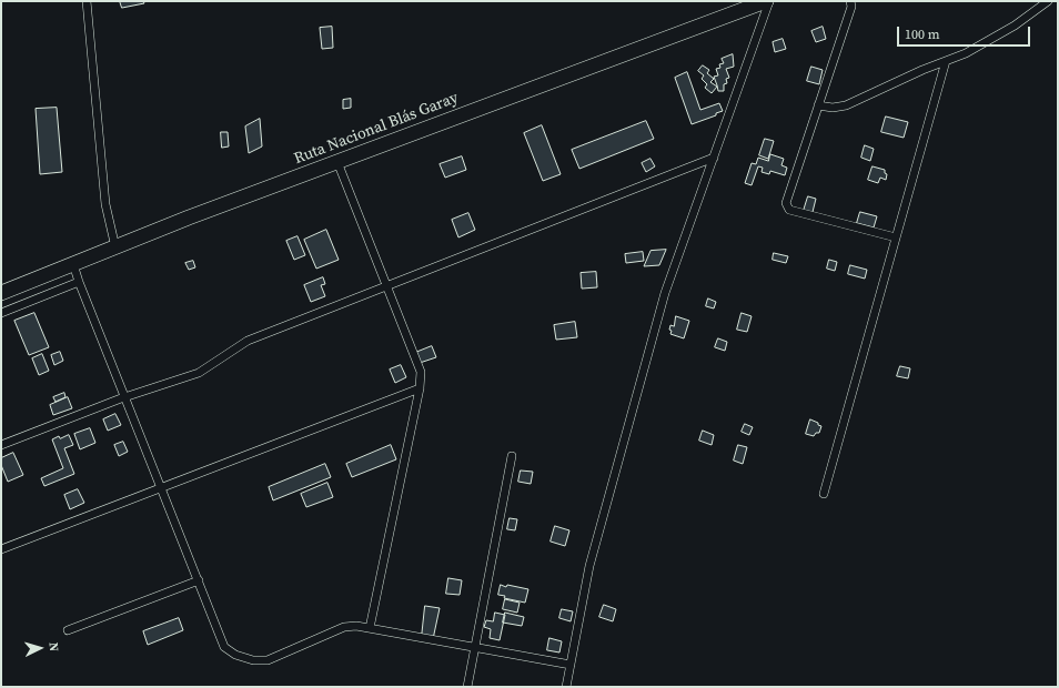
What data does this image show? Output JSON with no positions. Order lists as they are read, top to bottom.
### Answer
{
  "streets": {
    "highway": ["Ruta Nacional Blás Garay"]
  },
  "scale_bar": "100 m",
  "north": "right"
}
